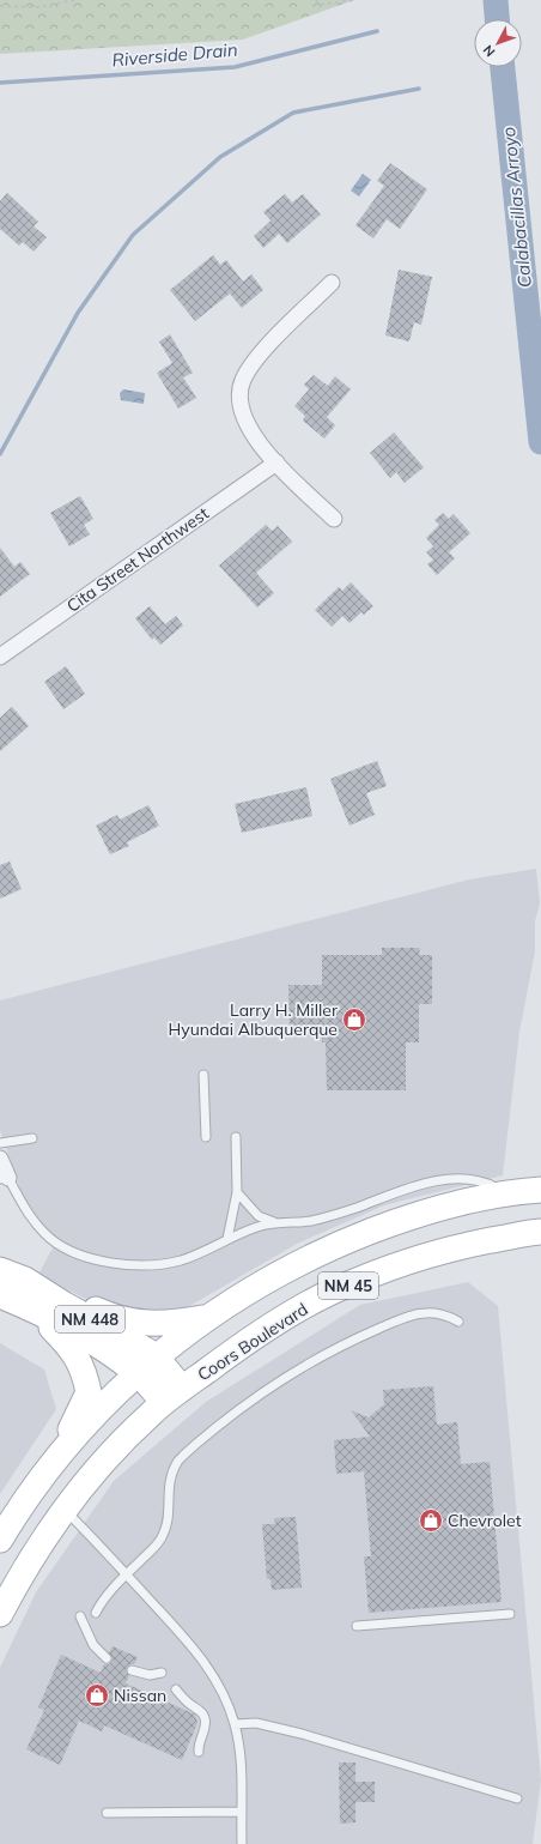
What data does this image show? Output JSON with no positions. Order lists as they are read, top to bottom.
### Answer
{
  "streets": {
    "main road": ["NM 45", "NM 448", "Coors Boulevard"],
    "street": ["Cita Street Northwest"]
  },
  "crossings": [
    ["NM 45", "NM 448"],
    ["NM 45", "Coors Boulevard"],
    ["NM 448", "Coors Boulevard"]
  ],
  "water": ["Riverside Drain", "Calabacillas Arroyo"],
  "places": {
    "shop": ["Larry H. Miller Hyundai Albuquerque", "Chevrolet", "Nissan"]
  },
  "north": "bottom left"
}
